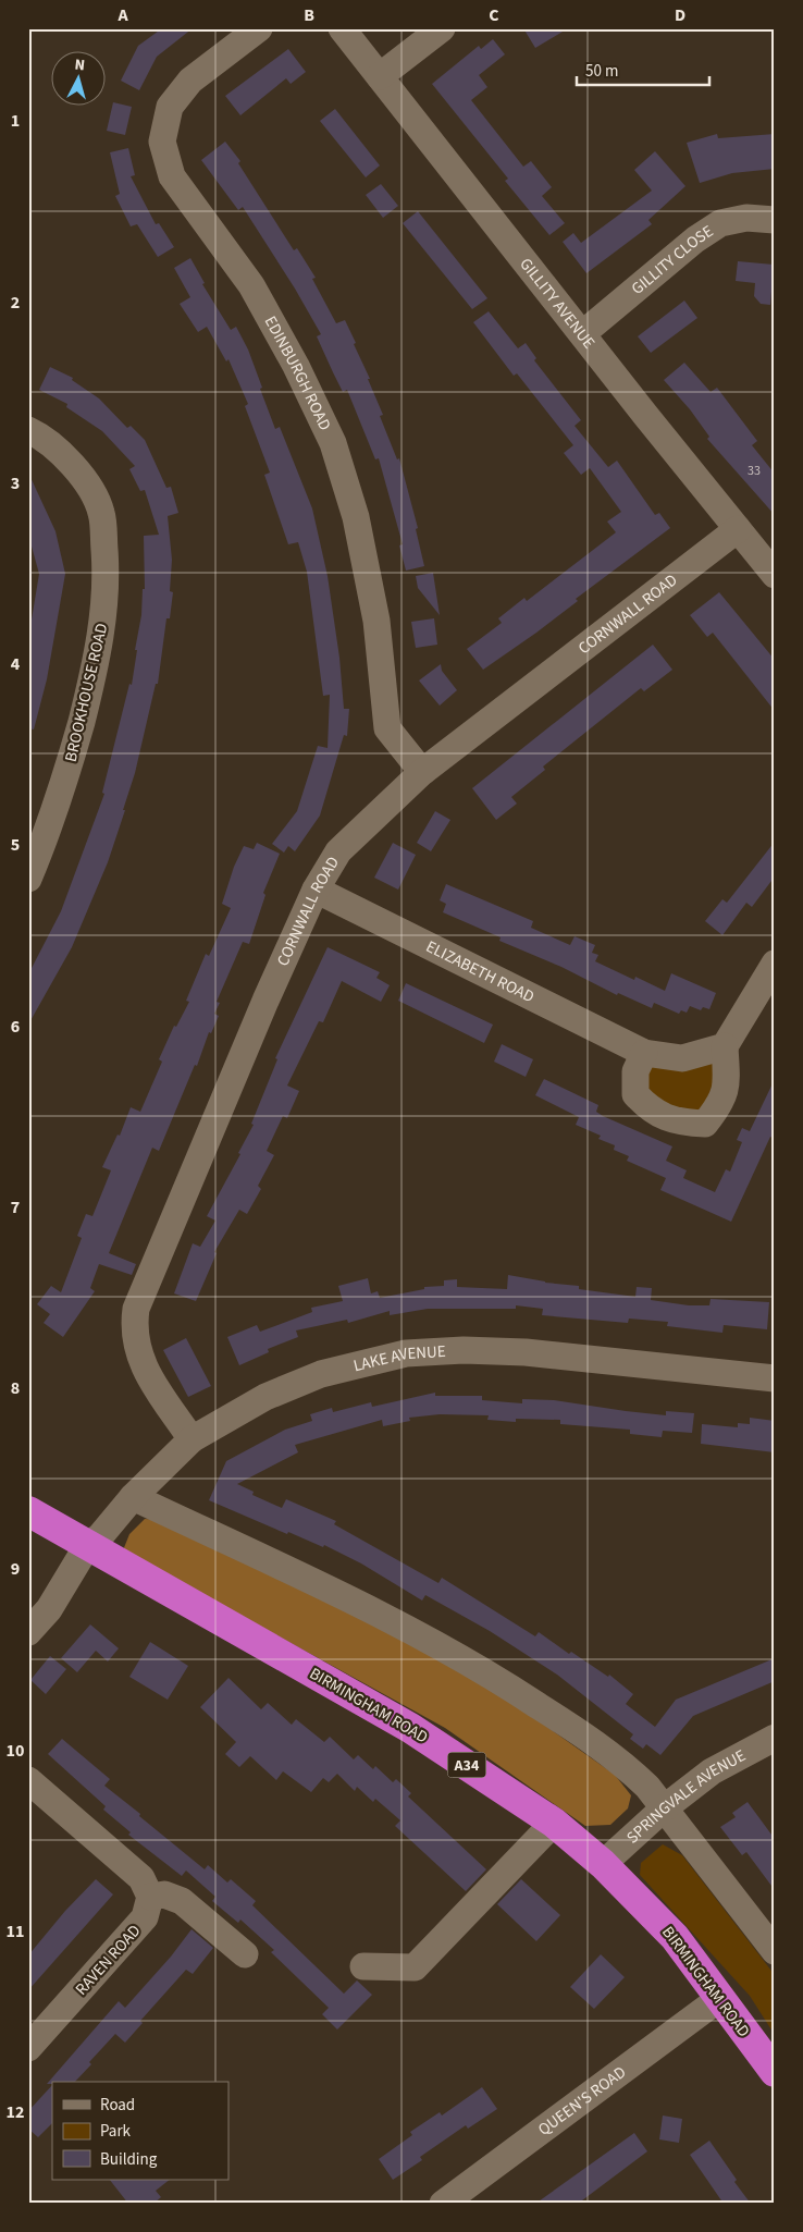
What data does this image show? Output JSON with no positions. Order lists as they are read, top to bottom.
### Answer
{
  "streets": {
    "highway": ["BIRMINGHAM ROAD", "A34"],
    "street": [
      "GILLITY CLOSE",
      "GILLITY AVENUE",
      "EDINBURGH ROAD",
      "CORNWALL ROAD",
      "BROOKHOUSE ROAD",
      "ELIZABETH ROAD",
      "LAKE AVENUE",
      "SPRINGVALE AVENUE",
      "RAVEN ROAD",
      "QUEEN'S ROAD"
    ]
  },
  "crossings": [
    ["GILLITY CLOSE", "GILLITY AVENUE"],
    ["GILLITY AVENUE", "CORNWALL ROAD"],
    ["EDINBURGH ROAD", "CORNWALL ROAD"],
    ["CORNWALL ROAD", "ELIZABETH ROAD"],
    ["CORNWALL ROAD", "LAKE AVENUE"],
    ["LAKE AVENUE", "BIRMINGHAM ROAD"],
    ["BIRMINGHAM ROAD", "SPRINGVALE AVENUE"],
    ["BIRMINGHAM ROAD", "QUEEN'S ROAD"]
  ],
  "house_numbers": ["33"],
  "legend": ["Road", "Park", "Building"],
  "scale_bar": "50 m",
  "north": "top",
  "grid": {
    "columns": [
      "A",
      "B",
      "C",
      "D"
    ],
    "rows": [
      "1",
      "2",
      "3",
      "4",
      "5",
      "6",
      "7",
      "8",
      "9",
      "10",
      "11",
      "12"
    ]
  }
}
